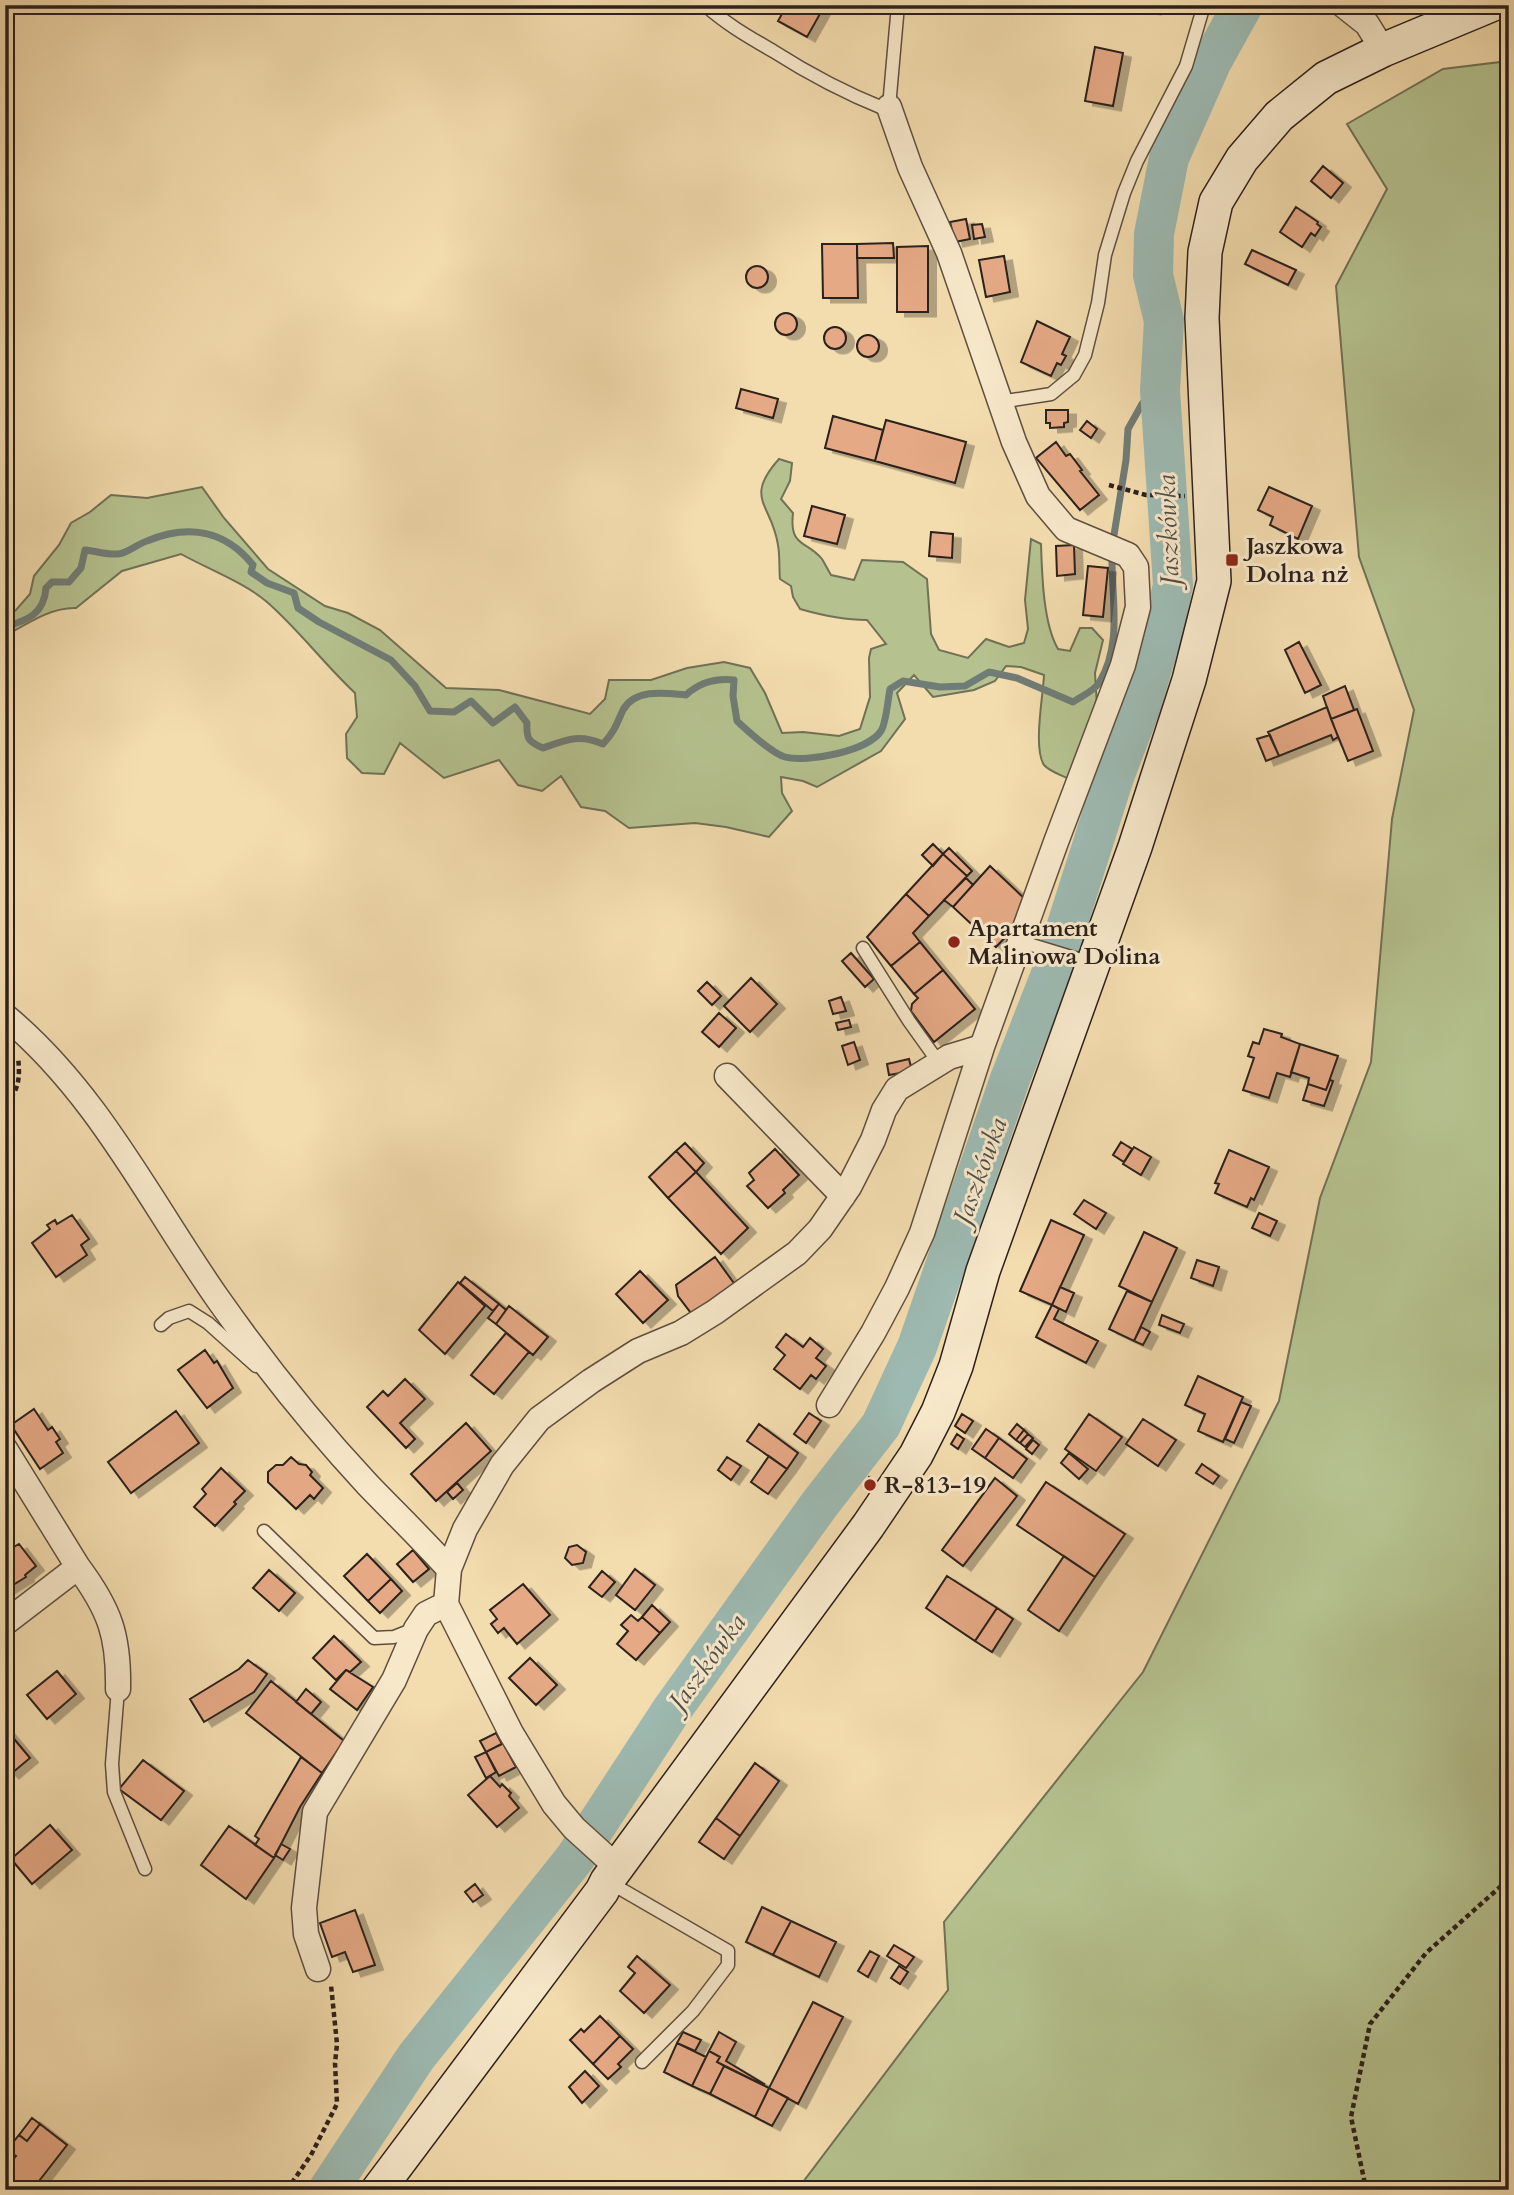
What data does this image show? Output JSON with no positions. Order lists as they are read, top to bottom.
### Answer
{
  "water": ["Jaszkówka"],
  "places": {
    "transit": ["Jaszkowa Dolna nż"],
    "other": ["Apartament Malinowa Dolina", "R-813-19"]
  }
}
